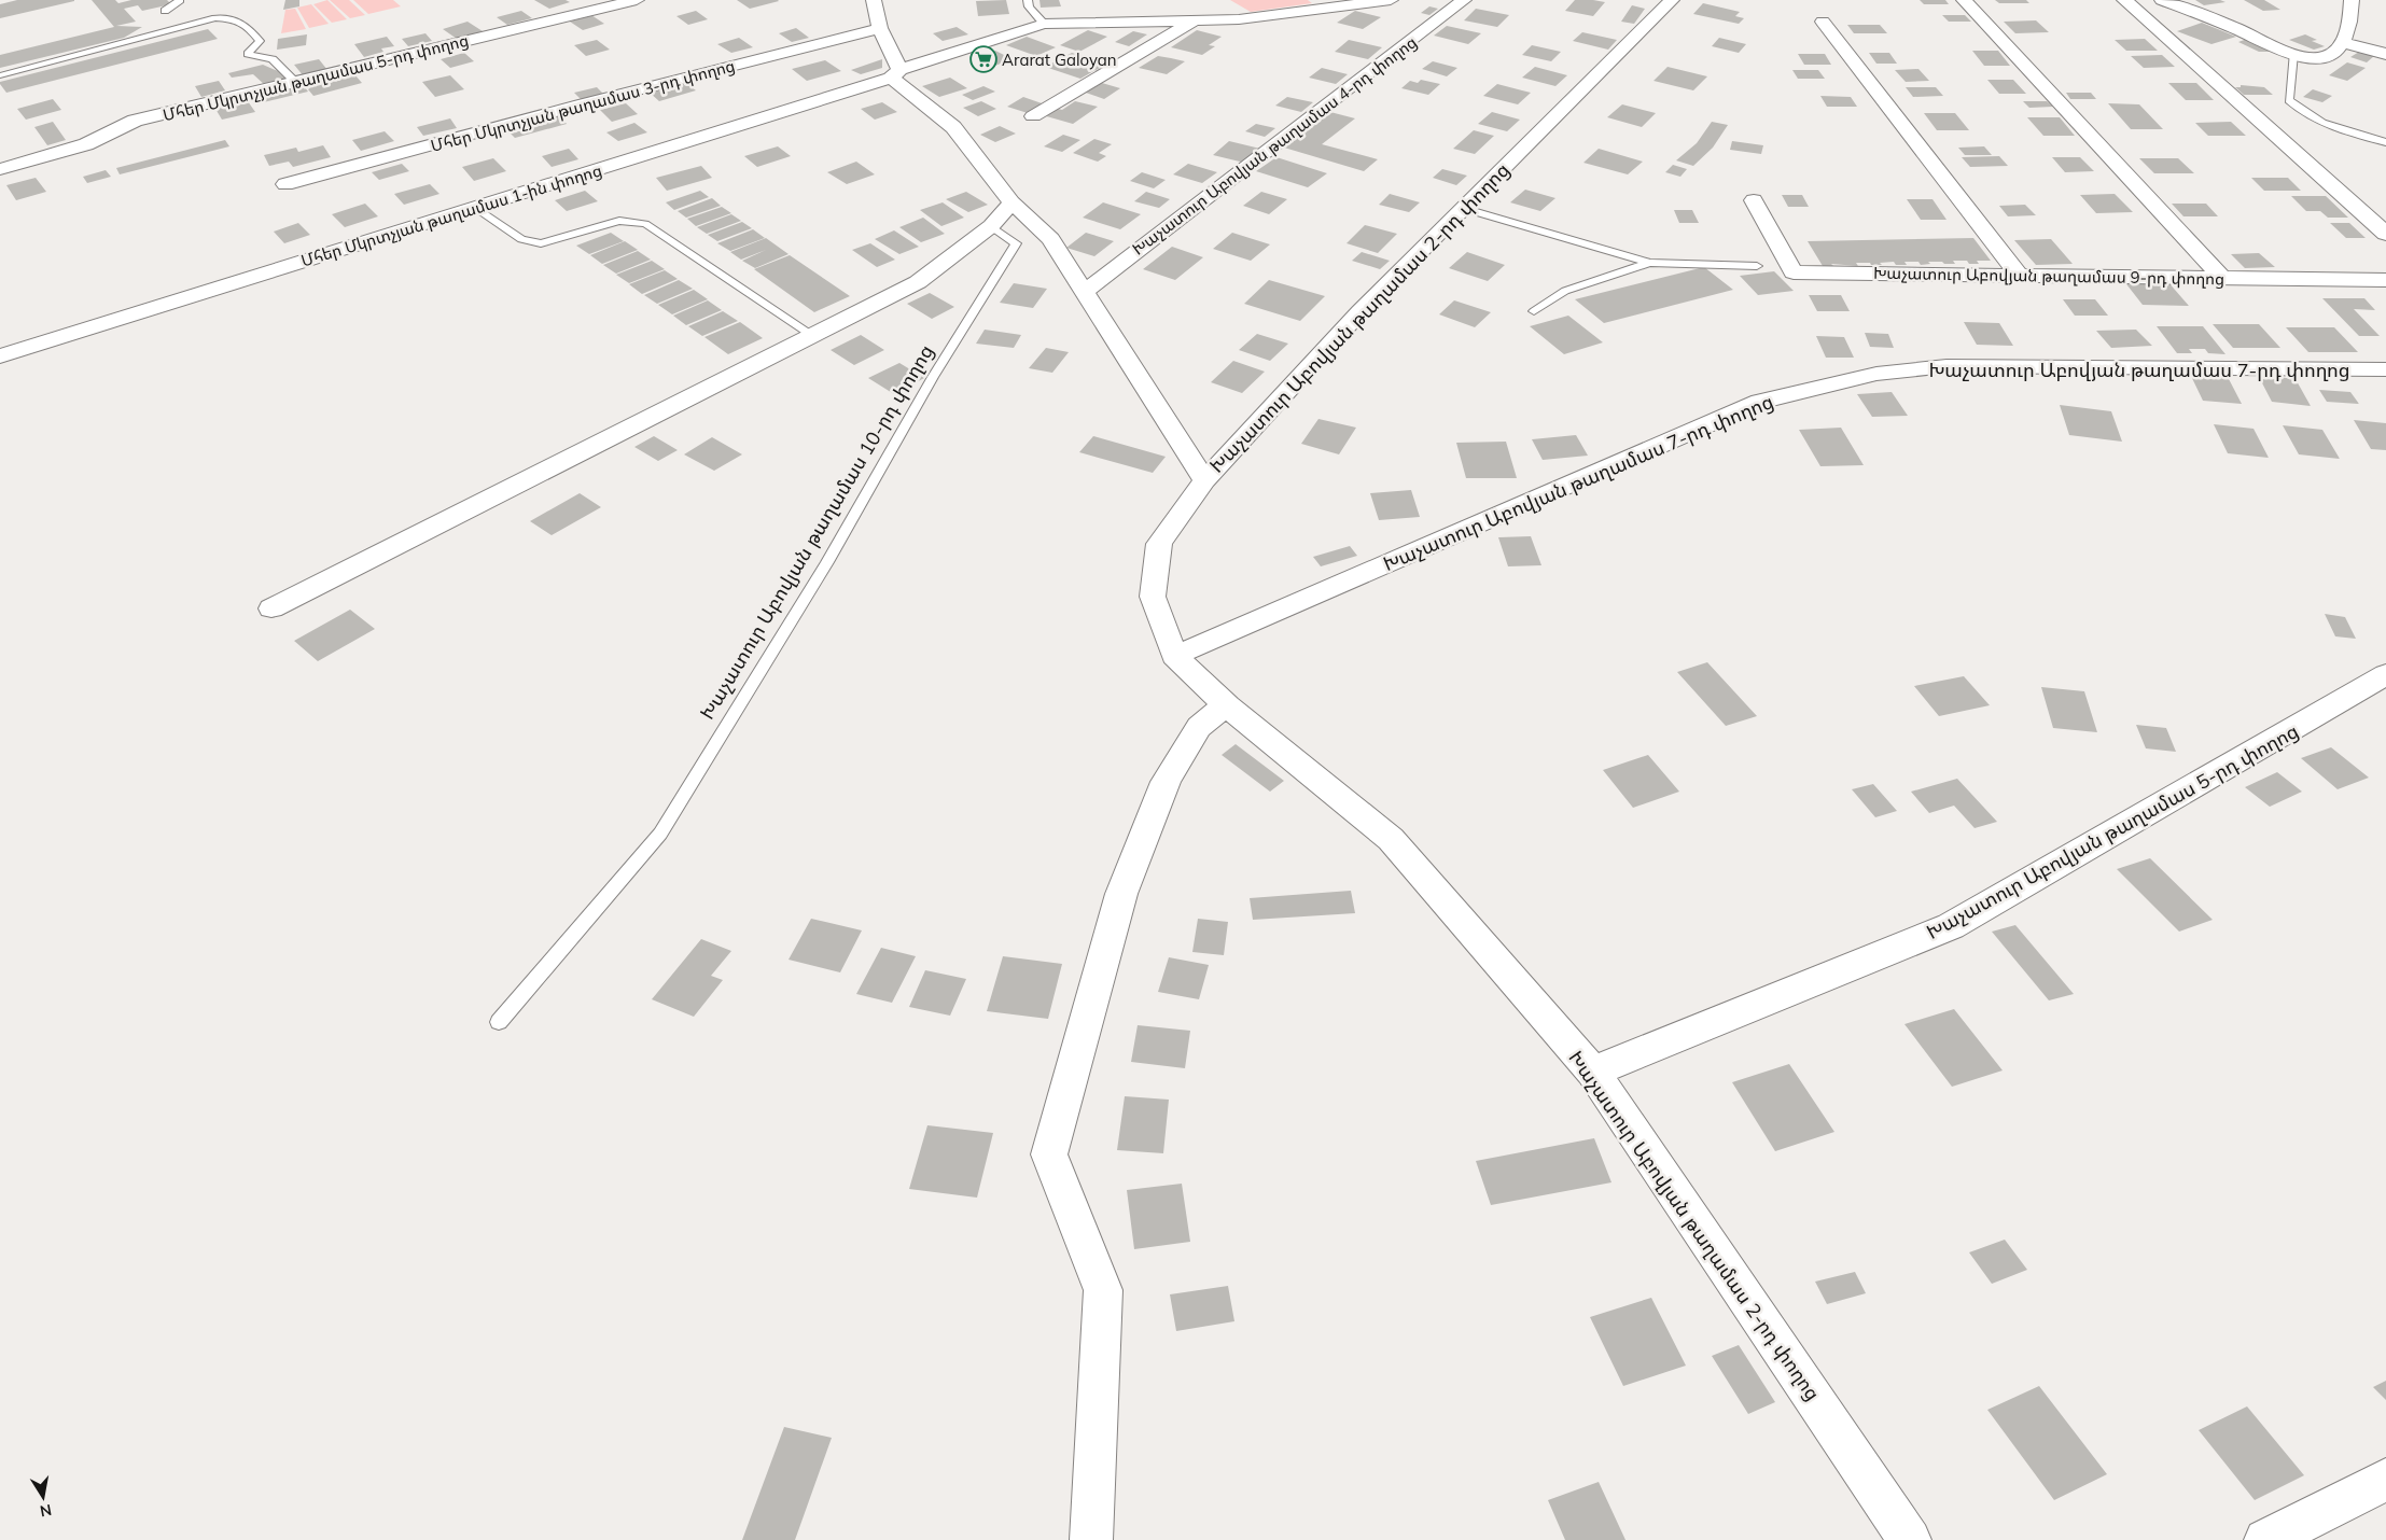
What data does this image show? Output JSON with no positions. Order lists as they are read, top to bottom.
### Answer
{
  "streets": {
    "street": [
      "Մհեր Մկրտչյան թաղամաս 5-րդ փողոց",
      "Մհեր Մկրտչյան թաղամաս 3-րդ փողոց",
      "Խաչատուր Աբովյան թաղամաս 4-րդ փողոց",
      "Մհեր Մկրտչյան թաղամաս 1-ին փողոց",
      "Խաչատուր Աբովյան թաղամաս 9-րդ փողոց",
      "Խաչատուր Աբովյան թաղամաս 2-րդ փողոց",
      "Խաչատուր Աբովյան թաղամաս 7-րդ փողոց",
      "Խաչատուր Աբովյան թաղամաս 5-րդ փողոց"
    ],
    "lane": ["Խաչատուր Աբովյան թաղամաս 10-րդ փողոց"]
  },
  "crossings": [
    ["Խաչատուր Աբովյան թաղամաս 2-րդ փողոց", "Խաչատուր Աբովյան թաղամաս 7-րդ փողոց"],
    ["Խաչատուր Աբովյան թաղամաս 2-րդ փողոց", "Խաչատուր Աբովյան թաղամաս 5-րդ փողոց"]
  ],
  "places": {
    "supermarket": ["Ararat Galoyan"]
  },
  "north": "bottom"
}
